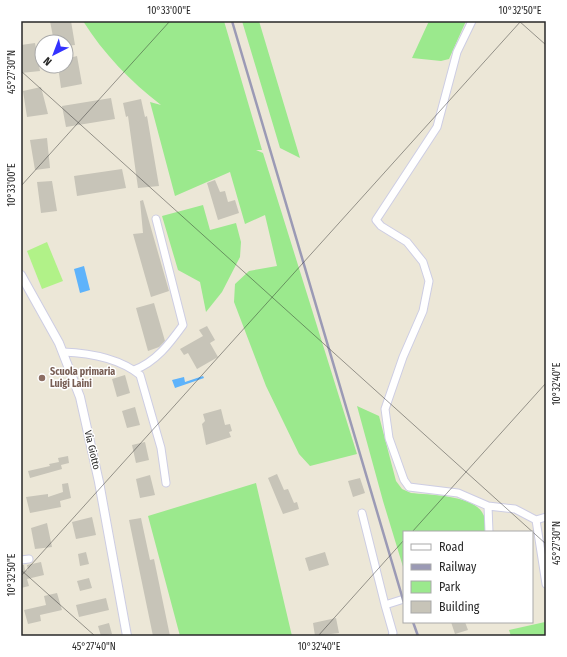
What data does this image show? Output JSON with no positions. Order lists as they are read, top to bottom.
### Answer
{
  "streets": {
    "street": ["Via Giotto"]
  },
  "places": ["Scuola primaria Luigi Laini"],
  "legend": [
    "Road",
    "Railway",
    "Park",
    "Building"
  ],
  "north": "bottom left",
  "coordinates": [
    "10°33'00\"E",
    "10°32'50\"E",
    "45°27'30\"N",
    "10°32'40\"E",
    "45°27'40\"N"
  ]
}
